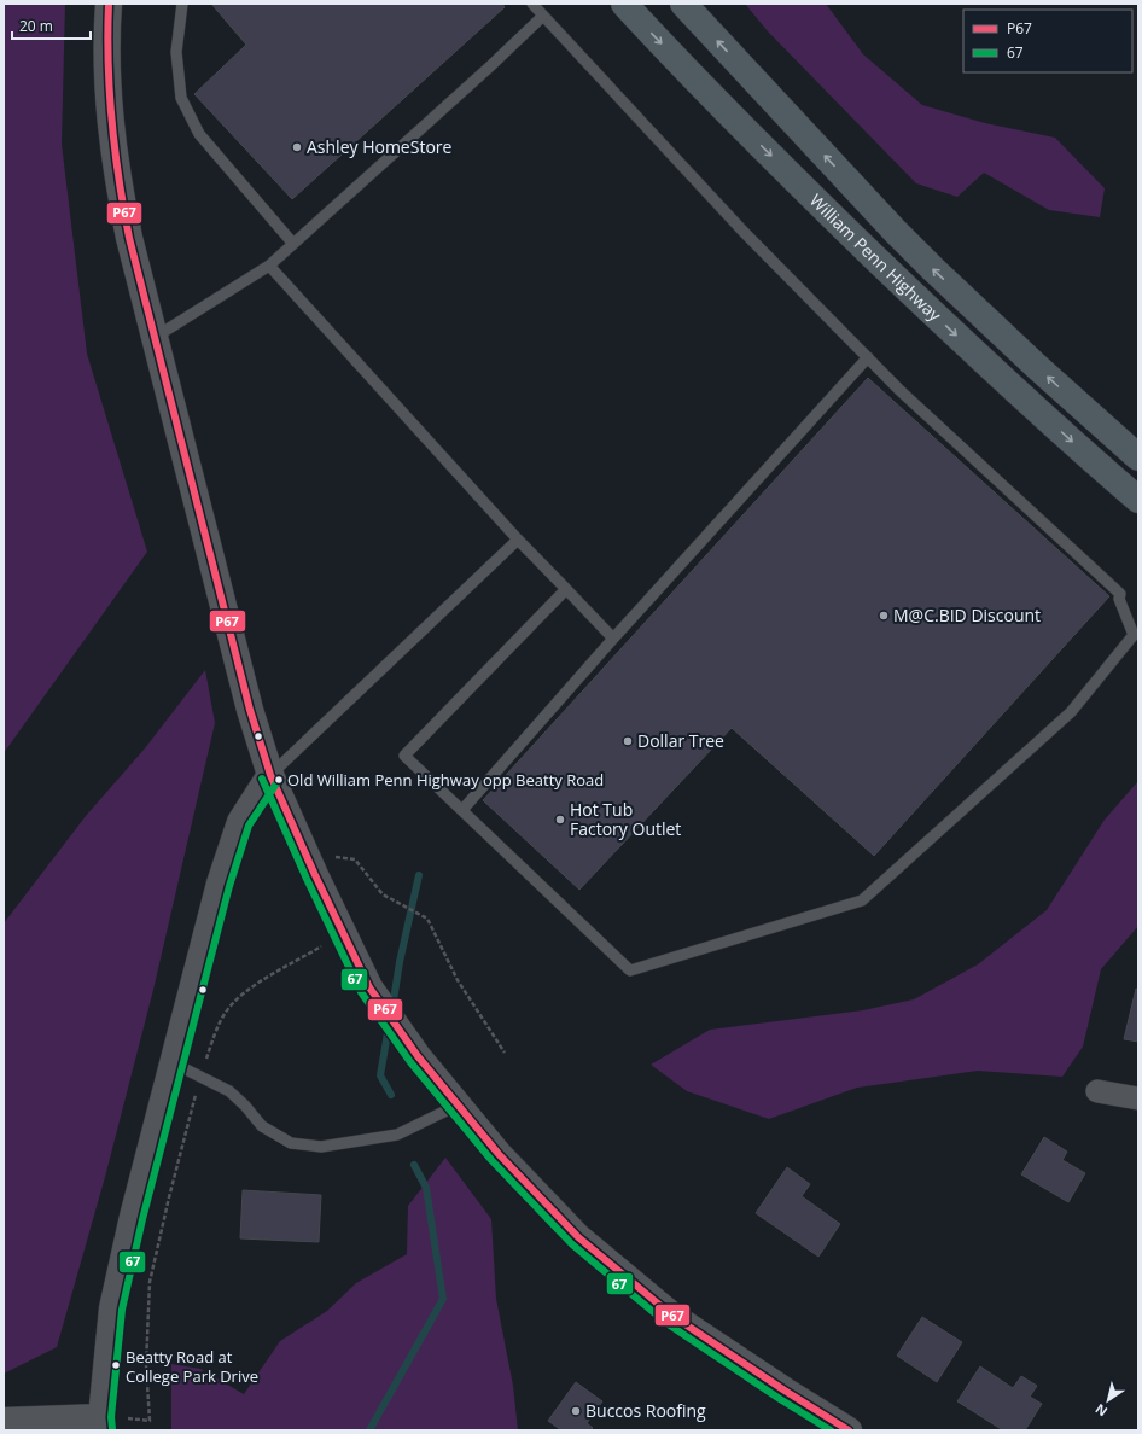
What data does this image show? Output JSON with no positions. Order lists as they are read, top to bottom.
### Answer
{
  "streets": {
    "highway": ["William Penn Highway"]
  },
  "places": [
    "Ashley HomeStore",
    "M@C.BID Discount",
    "Dollar Tree",
    "Old William Penn Highway opp Beatty Road",
    "Hot Tub Factory Outlet",
    "Beatty Road at College Park Drive",
    "Buccos Roofing"
  ],
  "lines": ["transit line P67", "transit line 67"],
  "legend": ["P67", "67"],
  "scale_bar": "20 m",
  "north": "bottom left"
}
